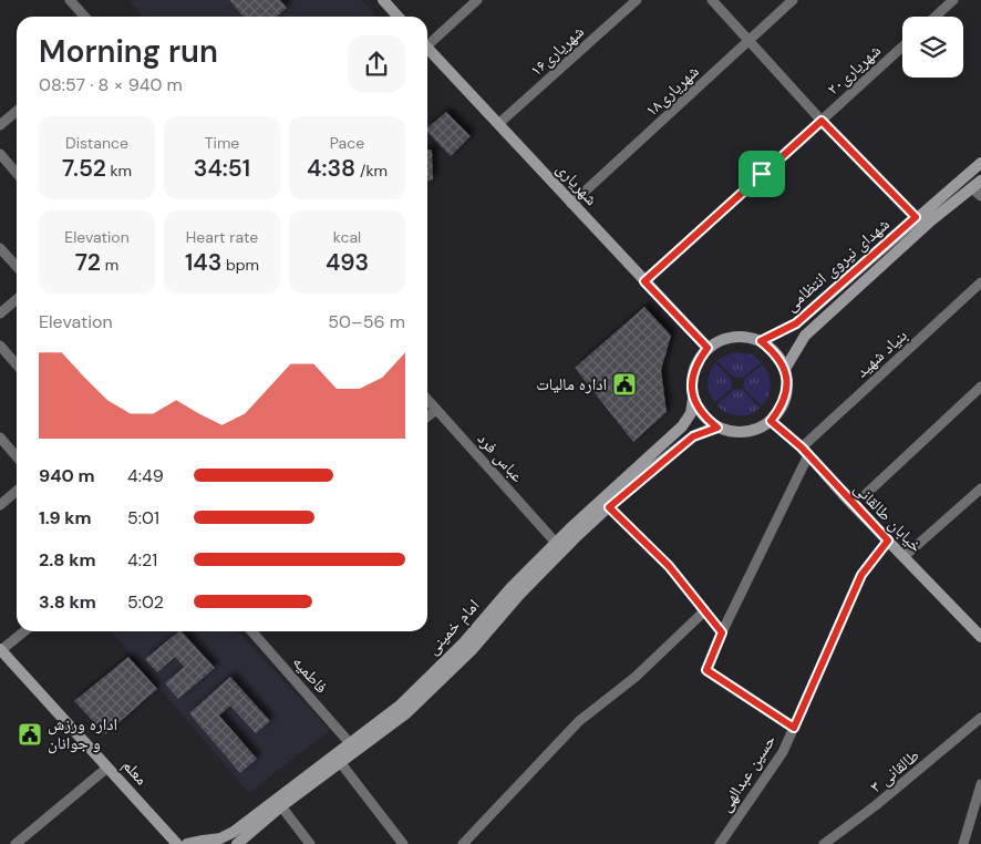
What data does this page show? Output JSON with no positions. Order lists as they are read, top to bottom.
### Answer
{
  "streets": {
    "main road": [
      "شهریاری",
      "شهدای نیروی انتظامی",
      "خیابان طالقانی",
      "امام خمینی",
      "معلم"
    ],
    "street": [
      "شهریاری۱۶",
      "شهریاری۲۰",
      "شهریاری۱۸",
      "بنیاد شهید",
      "عباس فرد",
      "فاطمیه",
      "طالقانی ۳",
      "حسین عبدالهی"
    ]
  },
  "crossings": [
    ["شهریاری۱۶", "شهریاری"],
    ["شهریاری۲۰", "شهریاری"],
    ["شهریاری۱۸", "شهریاری"],
    ["شهریاری", "شهدای نیروی انتظامی"],
    ["شهریاری", "خیابان طالقانی"],
    ["شهریاری", "امام خمینی"],
    ["شهدای نیروی انتظامی", "خیابان طالقانی"],
    ["شهدای نیروی انتظامی", "امام خمینی"],
    ["بنیاد شهید", "خیابان طالقانی"],
    ["عباس فرد", "امام خمینی"],
    ["خیابان طالقانی", "امام خمینی"],
    ["خیابان طالقانی", "حسین عبدالهی"],
    ["امام خمینی", "فاطمیه"]
  ],
  "places": {
    "public building": ["اداره مالیات", "اداره ورزش و جوانان"]
  },
  "page": {
    "heading": ["Morning run", "08:57 · 8 × 940 m"],
    "stats": [
      ["Distance", "7.52 km"],
      ["Time", "34:51"],
      ["Pace", "4:38 /km"],
      ["Elevation", "72 m"],
      ["Heart rate", "143 bpm"],
      ["kcal", "493"]
    ],
    "chart": ["Elevation", "50–56 m"],
    "list": [
      {
        "name": "940 m",
        "note": "4:49"
      },
      {
        "name": "1.9 km",
        "note": "5:01"
      },
      {
        "name": "2.8 km",
        "note": "4:21"
      },
      {
        "name": "3.8 km",
        "note": "5:02"
      }
    ]
  }
}
